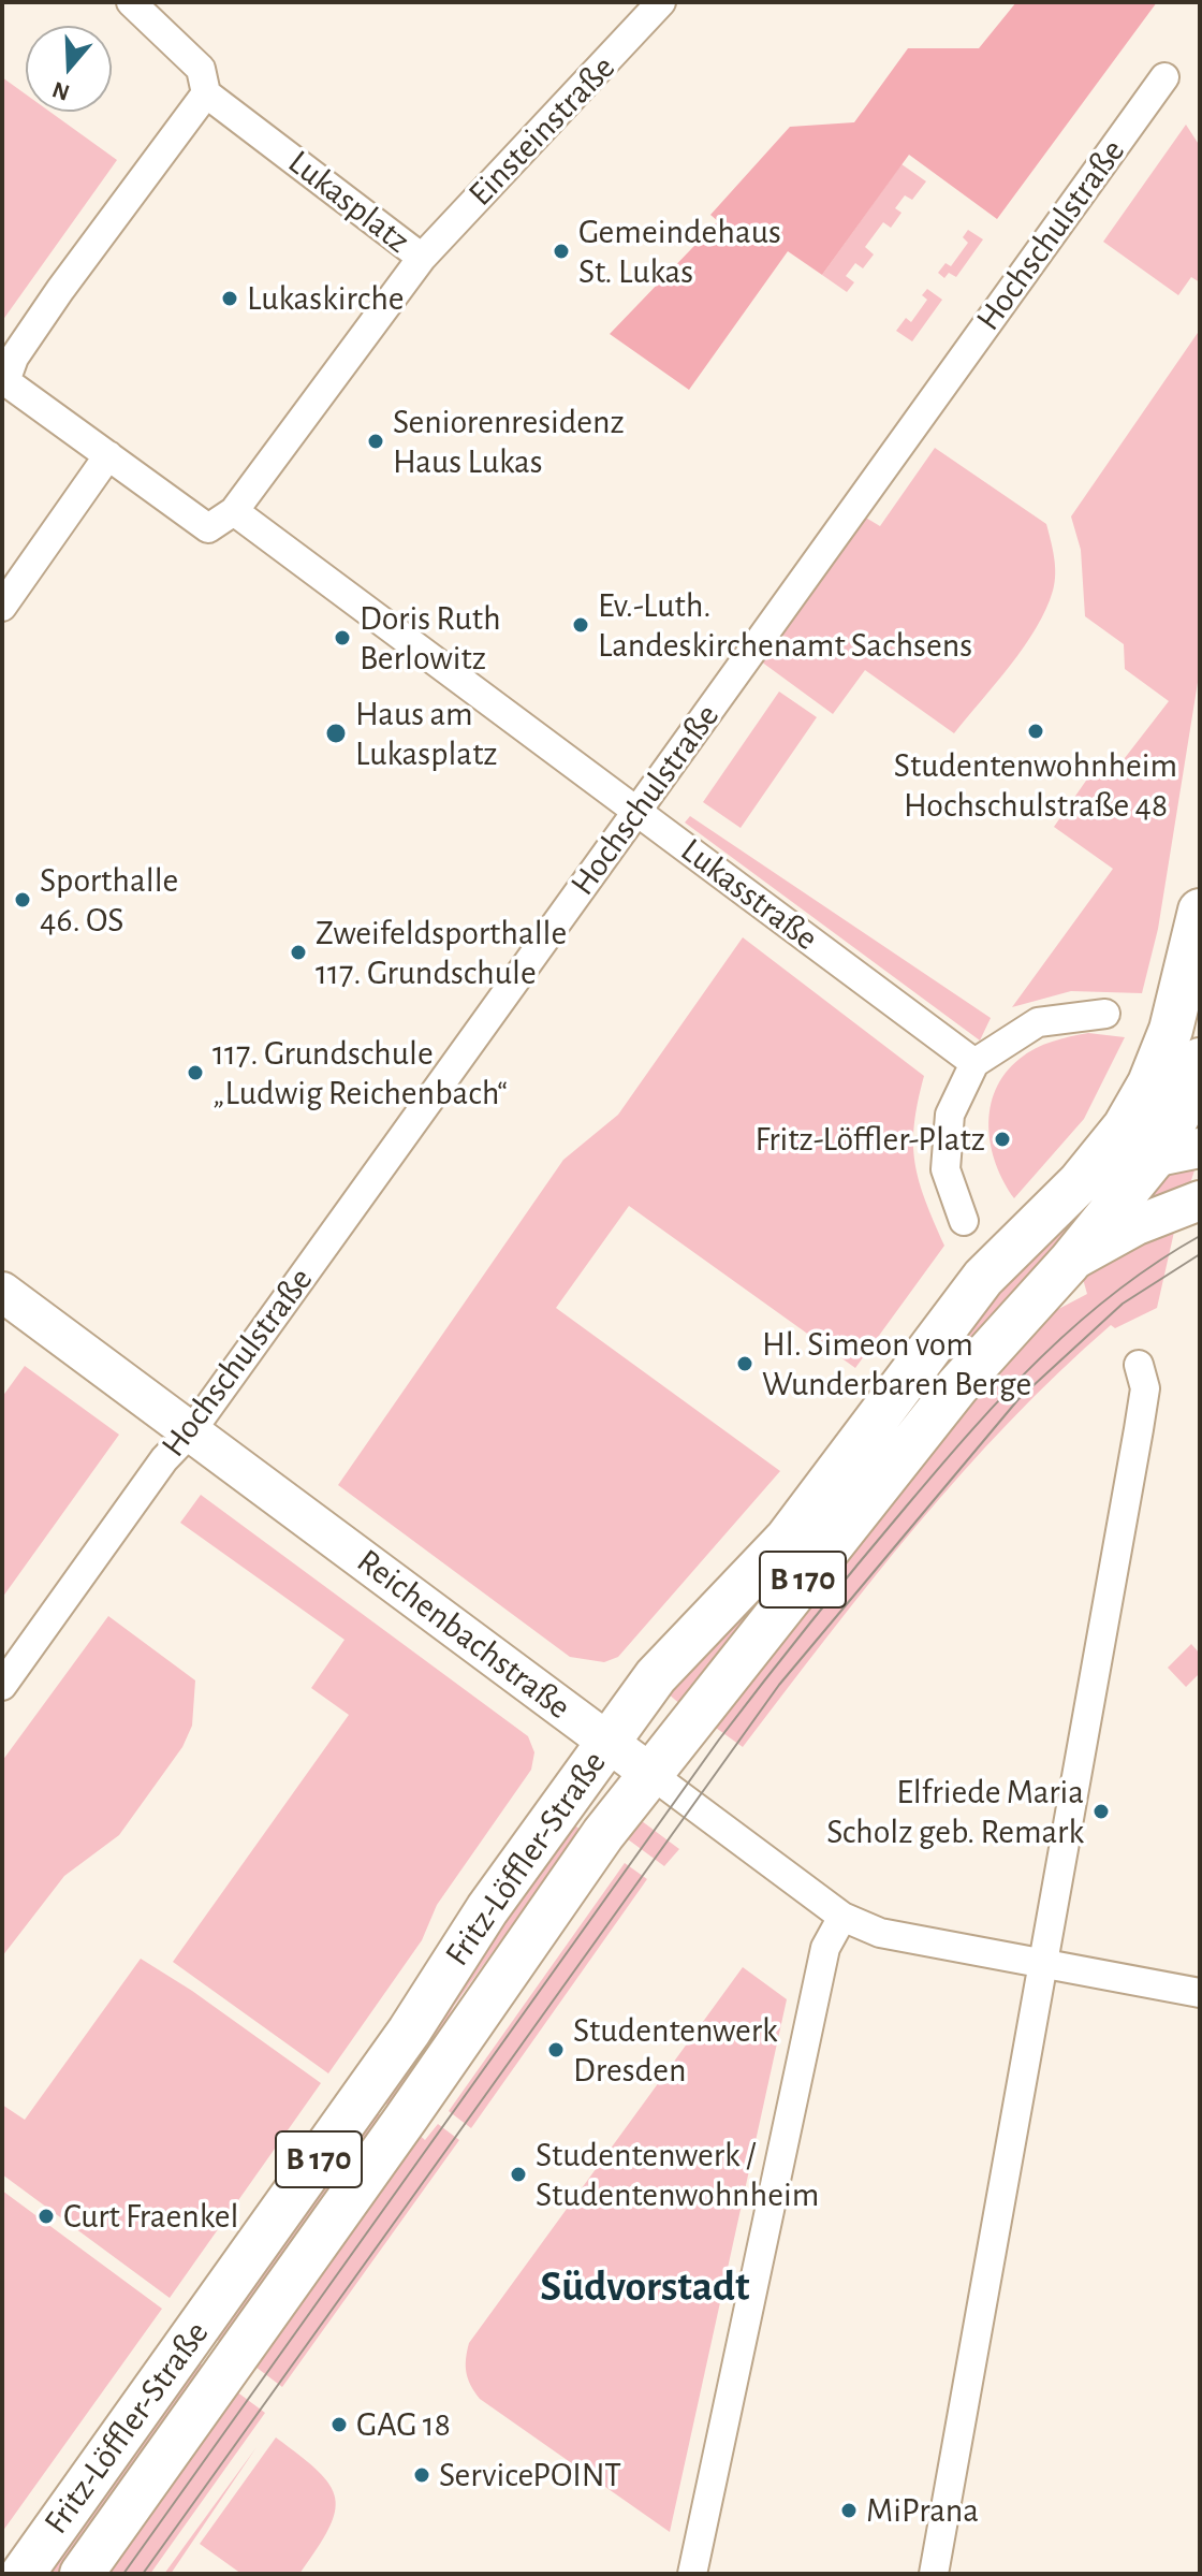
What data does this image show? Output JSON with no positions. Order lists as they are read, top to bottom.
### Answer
{
  "streets": {
    "main road": ["B 170", "Fritz-Löffler-Straße"],
    "street": [
      "Einsteinstraße",
      "Lukasplatz",
      "Hochschulstraße",
      "Lukasstraße",
      "Reichenbachstraße"
    ]
  },
  "crossings": [
    ["Einsteinstraße", "Lukasplatz"],
    ["Lukasplatz", "Lukasstraße"],
    ["Hochschulstraße", "Lukasstraße"],
    ["Hochschulstraße", "Reichenbachstraße"],
    ["B 170", "Fritz-Löffler-Straße"],
    ["Reichenbachstraße", "Fritz-Löffler-Straße"]
  ],
  "districts": ["Südvorstadt"],
  "places": [
    "Gemeindehaus St. Lukas",
    "Lukaskirche",
    "Seniorenresidenz Haus Lukas",
    "Ev.-Luth. Landeskirchenamt Sachsens",
    "Doris Ruth Berlowitz",
    "Studentenwohnheim Hochschulstraße 48",
    "Haus am Lukasplatz",
    "Sporthalle 46. OS",
    "Zweifeldsporthalle 117. Grundschule",
    "117. Grundschule „Ludwig Reichenbach“",
    "Fritz-Löffler-Platz",
    "Hl. Simeon vom Wunderbaren Berge",
    "Elfriede Maria Scholz geb. Remark",
    "Studentenwerk Dresden",
    "Studentenwerk / Studentenwohnheim",
    "Curt Fraenkel",
    "GAG 18",
    "ServicePOINT",
    "MiPrana"
  ],
  "north": "bottom"
}
